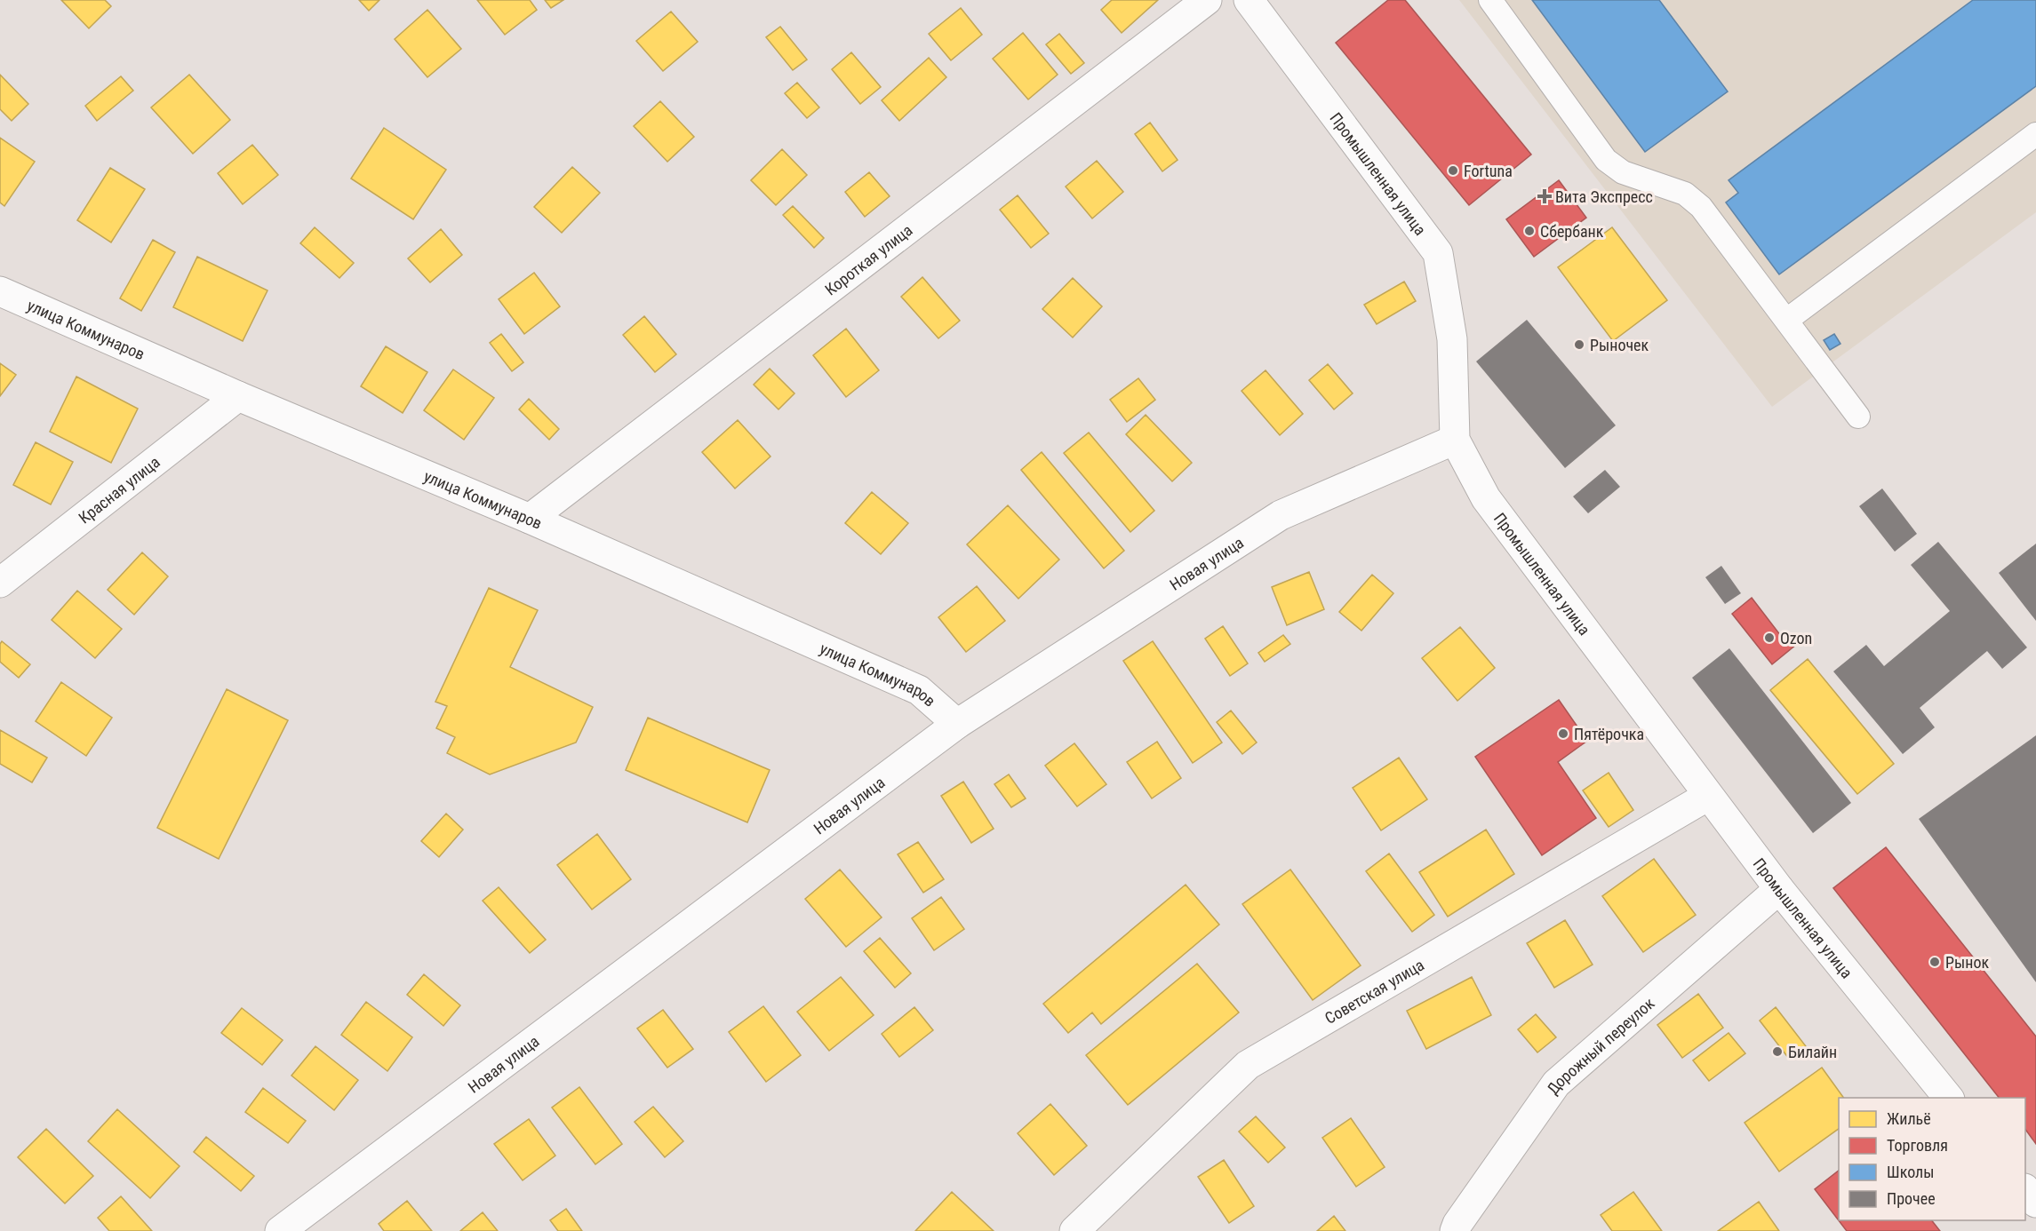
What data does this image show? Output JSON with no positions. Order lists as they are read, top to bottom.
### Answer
{
  "streets": {
    "street": [
      "Промышленная улица",
      "Короткая улица",
      "улица Коммунаров",
      "Красная улица",
      "Новая улица",
      "Советская улица",
      "Дорожный переулок"
    ]
  },
  "crossings": [
    ["Промышленная улица", "Новая улица"],
    ["Промышленная улица", "Советская улица"],
    ["Промышленная улица", "Дорожный переулок"],
    ["Короткая улица", "улица Коммунаров"],
    ["улица Коммунаров", "Красная улица"],
    ["улица Коммунаров", "Новая улица"]
  ],
  "places": {
    "other": [
      "Fortuna",
      "Сбербанк",
      "Рыночек",
      "Ozon",
      "Пятёрочка",
      "Рынок",
      "Билайн"
    ],
    "health": ["Вита Экспресс"]
  },
  "legend": [
    "Жильё",
    "Торговля",
    "Школы",
    "Прочее"
  ]
}
